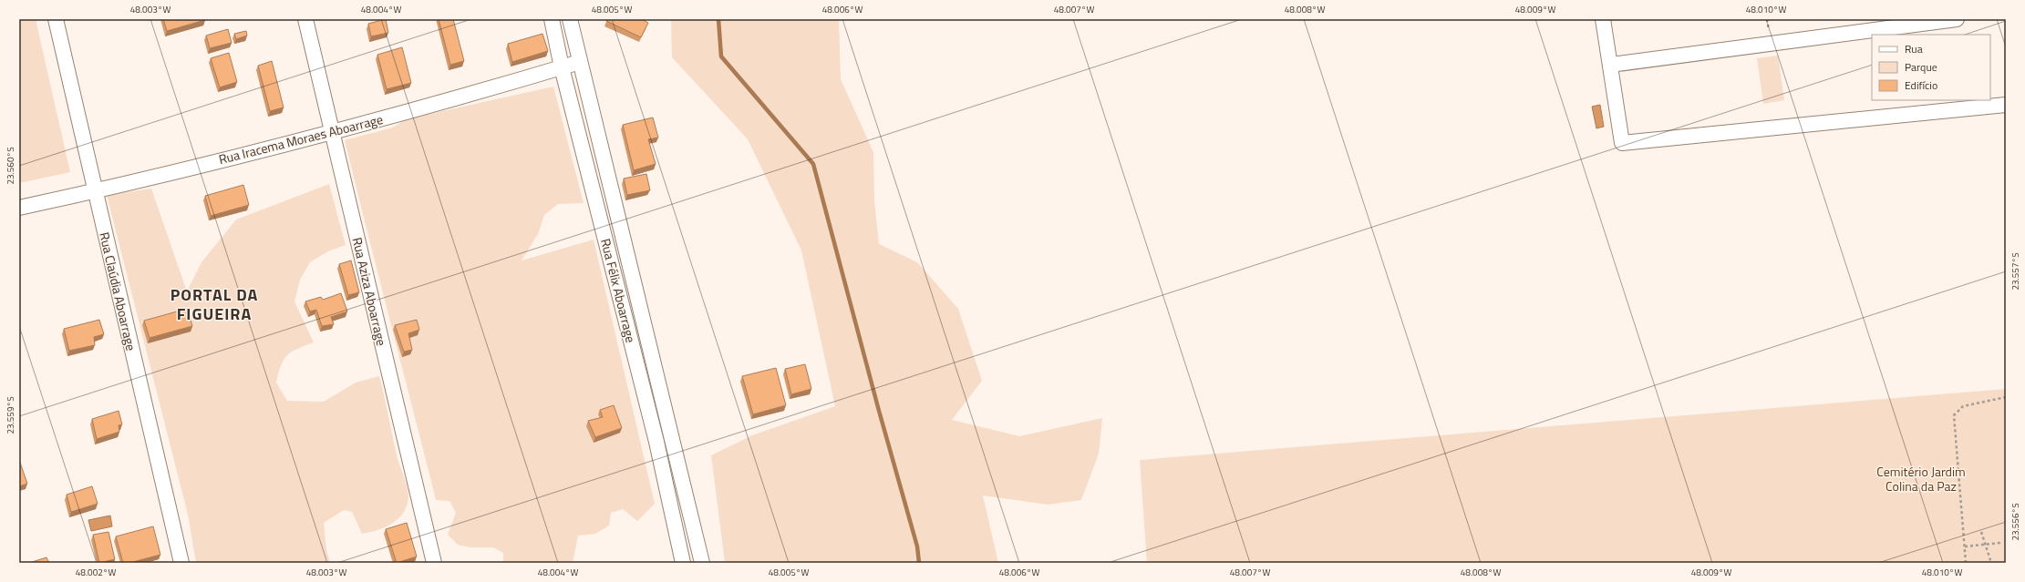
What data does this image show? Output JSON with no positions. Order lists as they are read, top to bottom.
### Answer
{
  "streets": {
    "street": [
      "Rua Iracema Moraes Aboarrage",
      "Rua Félix Aboarrage",
      "Rua Claúdia Aboarrage",
      "Rua Aziza Aboarrage"
    ]
  },
  "crossings": [
    ["Rua Iracema Moraes Aboarrage", "Rua Félix Aboarrage"],
    ["Rua Iracema Moraes Aboarrage", "Rua Claúdia Aboarrage"],
    ["Rua Iracema Moraes Aboarrage", "Rua Aziza Aboarrage"]
  ],
  "districts": ["PORTAL DA FIGUEIRA"],
  "parks": ["Cemitério Jardim Colina da Paz"],
  "legend": ["Rua", "Parque", "Edifício"],
  "coordinates": [
    "48.003°W",
    "48.004°W",
    "48.005°W",
    "48.006°W",
    "48.007°W",
    "48.008°W",
    "48.009°W",
    "48.010°W",
    "23.560°S",
    "23.557°S",
    "23.559°S",
    "23.556°S",
    "48.002°W"
  ]
}
